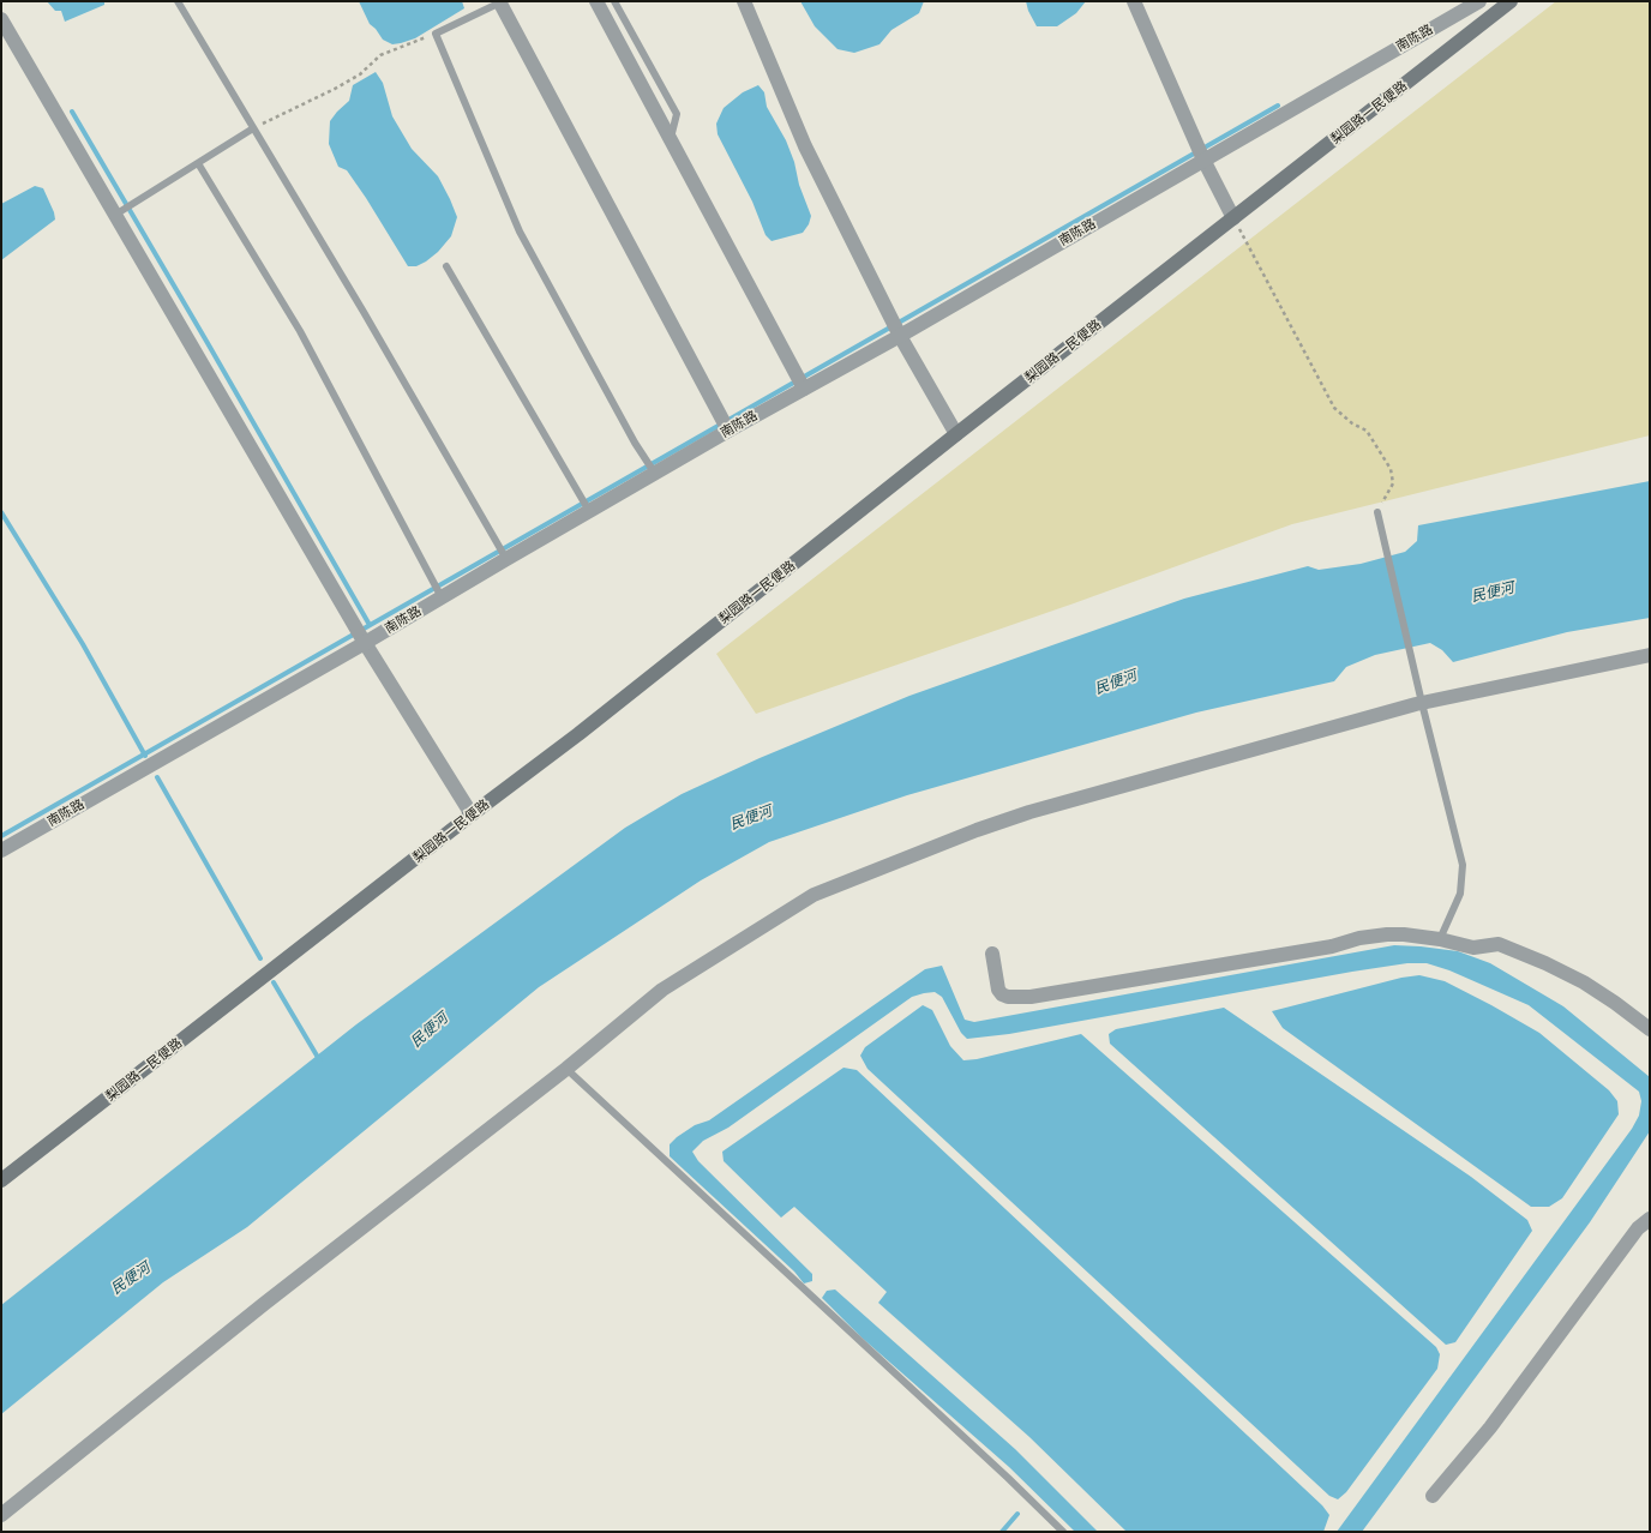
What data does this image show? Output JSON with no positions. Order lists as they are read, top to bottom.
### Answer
{
  "streets": {
    "main road": ["梨园路一民便路"],
    "street": ["南陈路"]
  },
  "water": ["民便河"]
}
